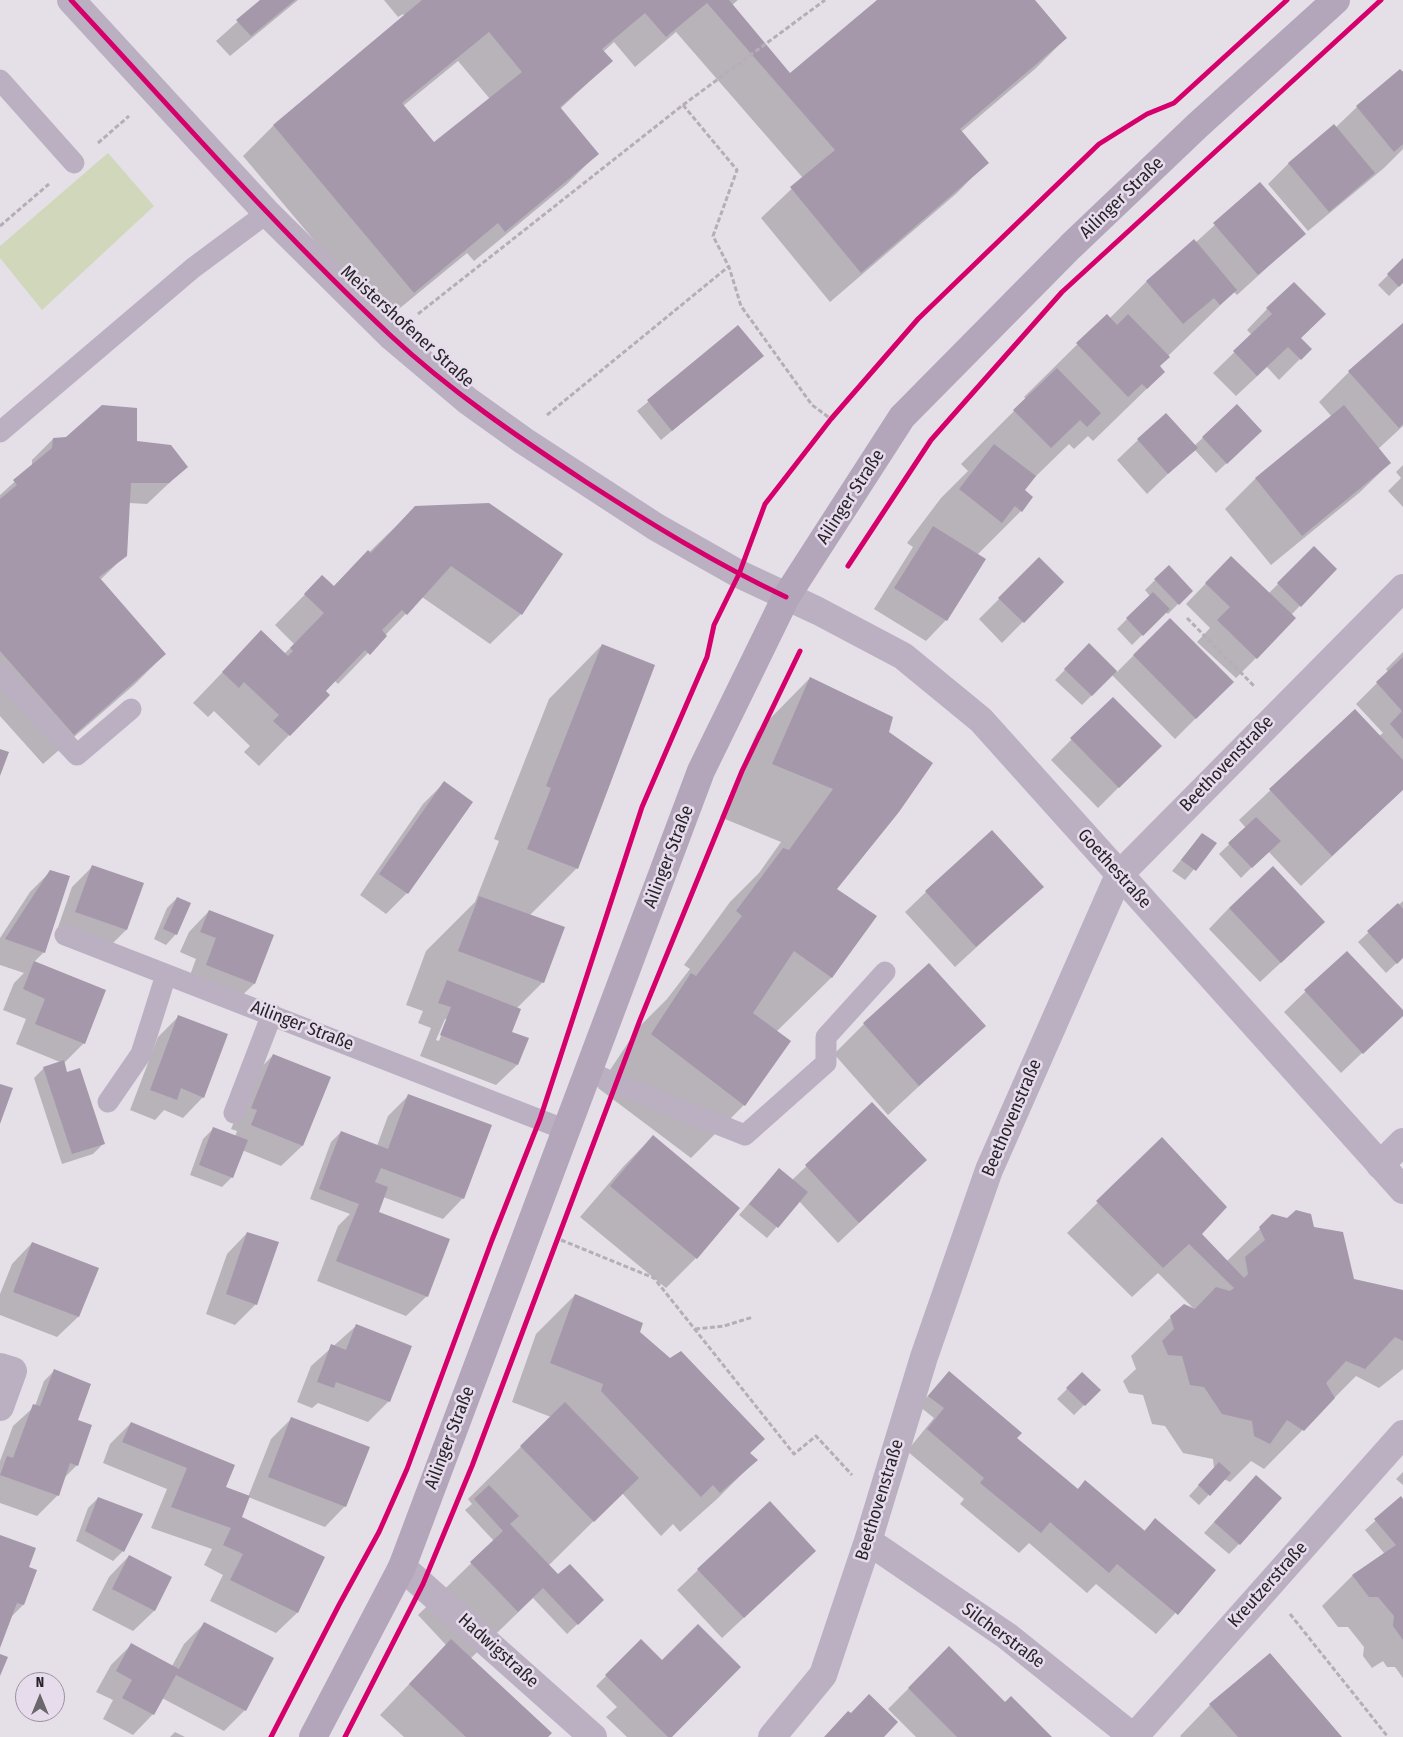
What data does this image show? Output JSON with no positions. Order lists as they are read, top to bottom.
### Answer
{
  "streets": {
    "main road": ["Ailinger Straße"],
    "street": [
      "Meistershofener Straße",
      "Beethovenstraße",
      "Goethestraße",
      "Kreutzerstraße",
      "Silcherstraße",
      "Hadwigstraße"
    ]
  },
  "crossings": [
    ["Ailinger Straße", "Meistershofener Straße"],
    ["Ailinger Straße", "Goethestraße"],
    ["Ailinger Straße", "Hadwigstraße"],
    ["Meistershofener Straße", "Goethestraße"],
    ["Beethovenstraße", "Goethestraße"],
    ["Beethovenstraße", "Silcherstraße"],
    ["Kreutzerstraße", "Silcherstraße"]
  ],
  "north": "top"
}
